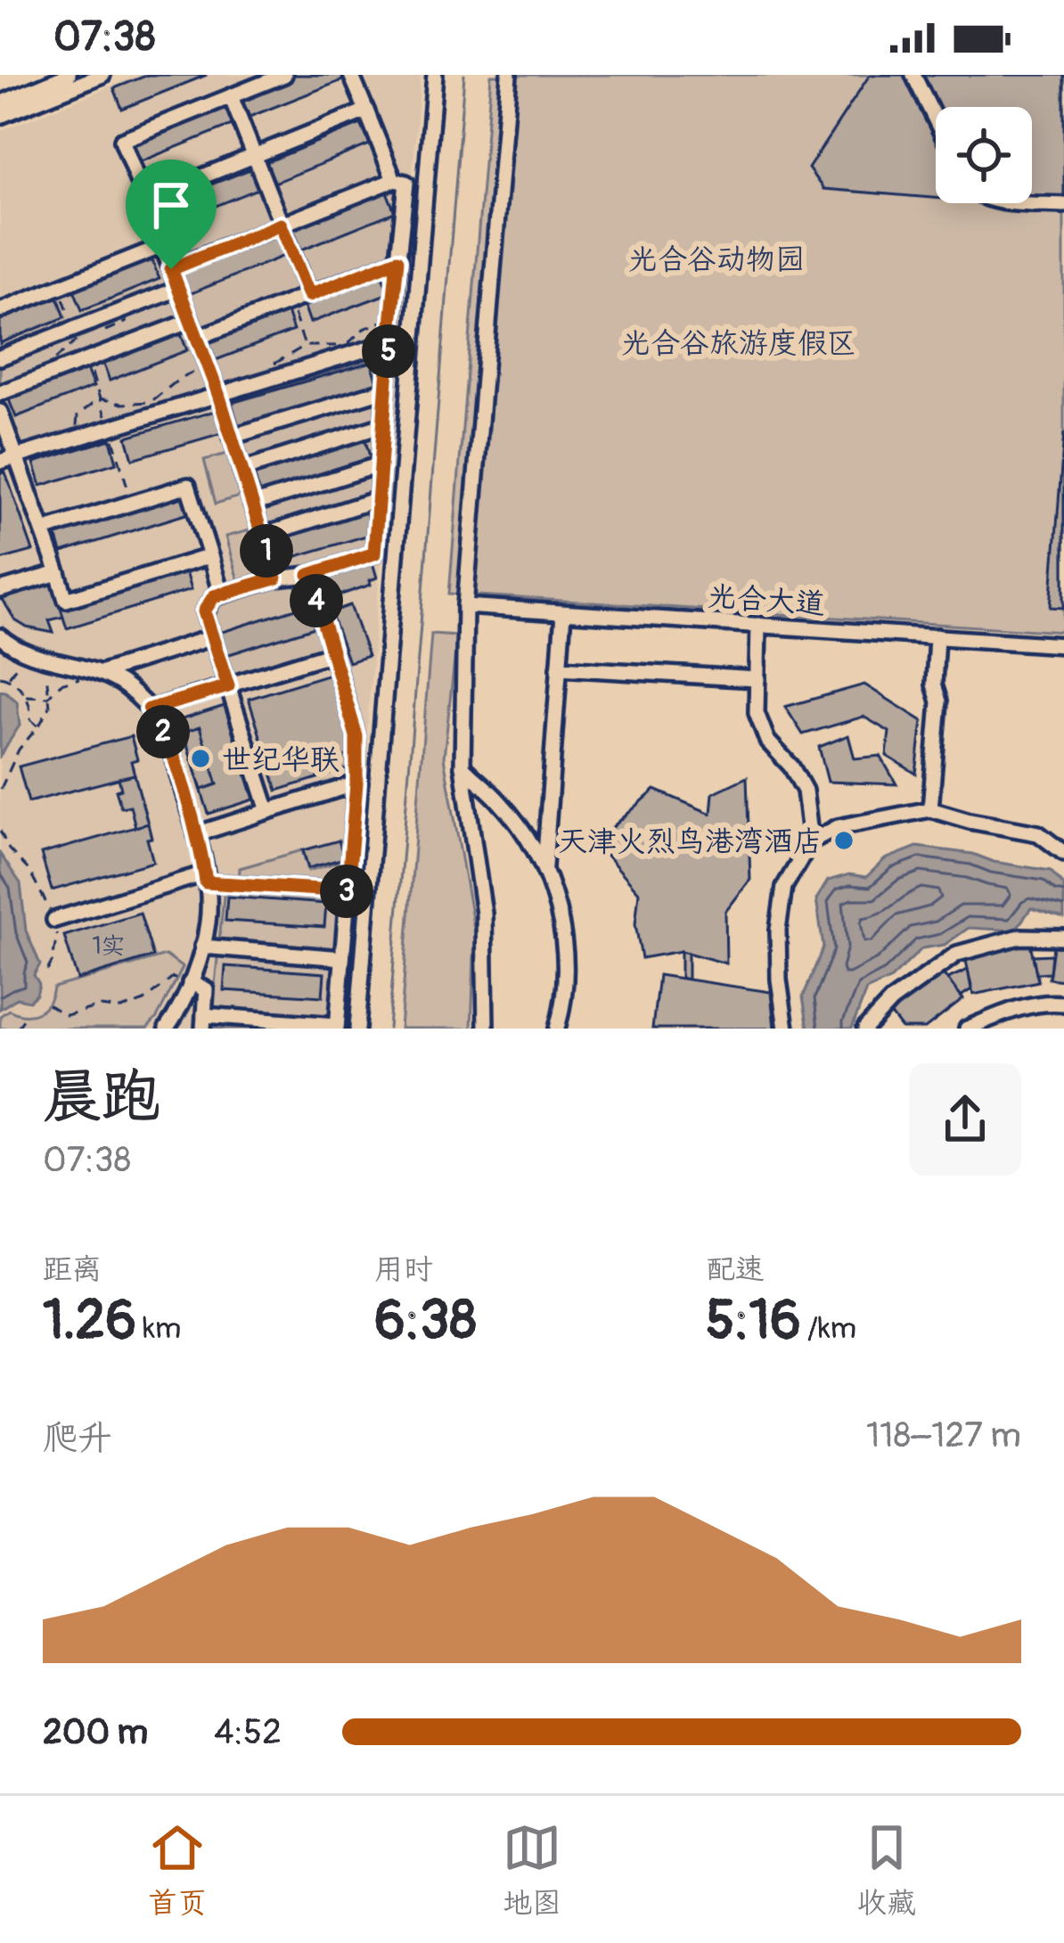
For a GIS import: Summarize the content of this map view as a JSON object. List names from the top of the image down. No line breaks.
{"streets":{"street":["光合大道"]},"parks":["光合谷动物园","光合谷旅游度假区"],"places":["世纪华联","天津火烈鸟港湾酒店"],"house_numbers":["1实"],"page":{"status":"07:38","pins":["5","1","4","2","3"],"heading":["晨跑","07:38"],"stats":[["距离","1.26 km"],["用时","6:38"],["配速","5:16 /km"]],"chart":["爬升","118–127 m"],"list":[{"name":"200 m","note":"4:52"}],"tabs":["首页","地图","收藏"]}}
